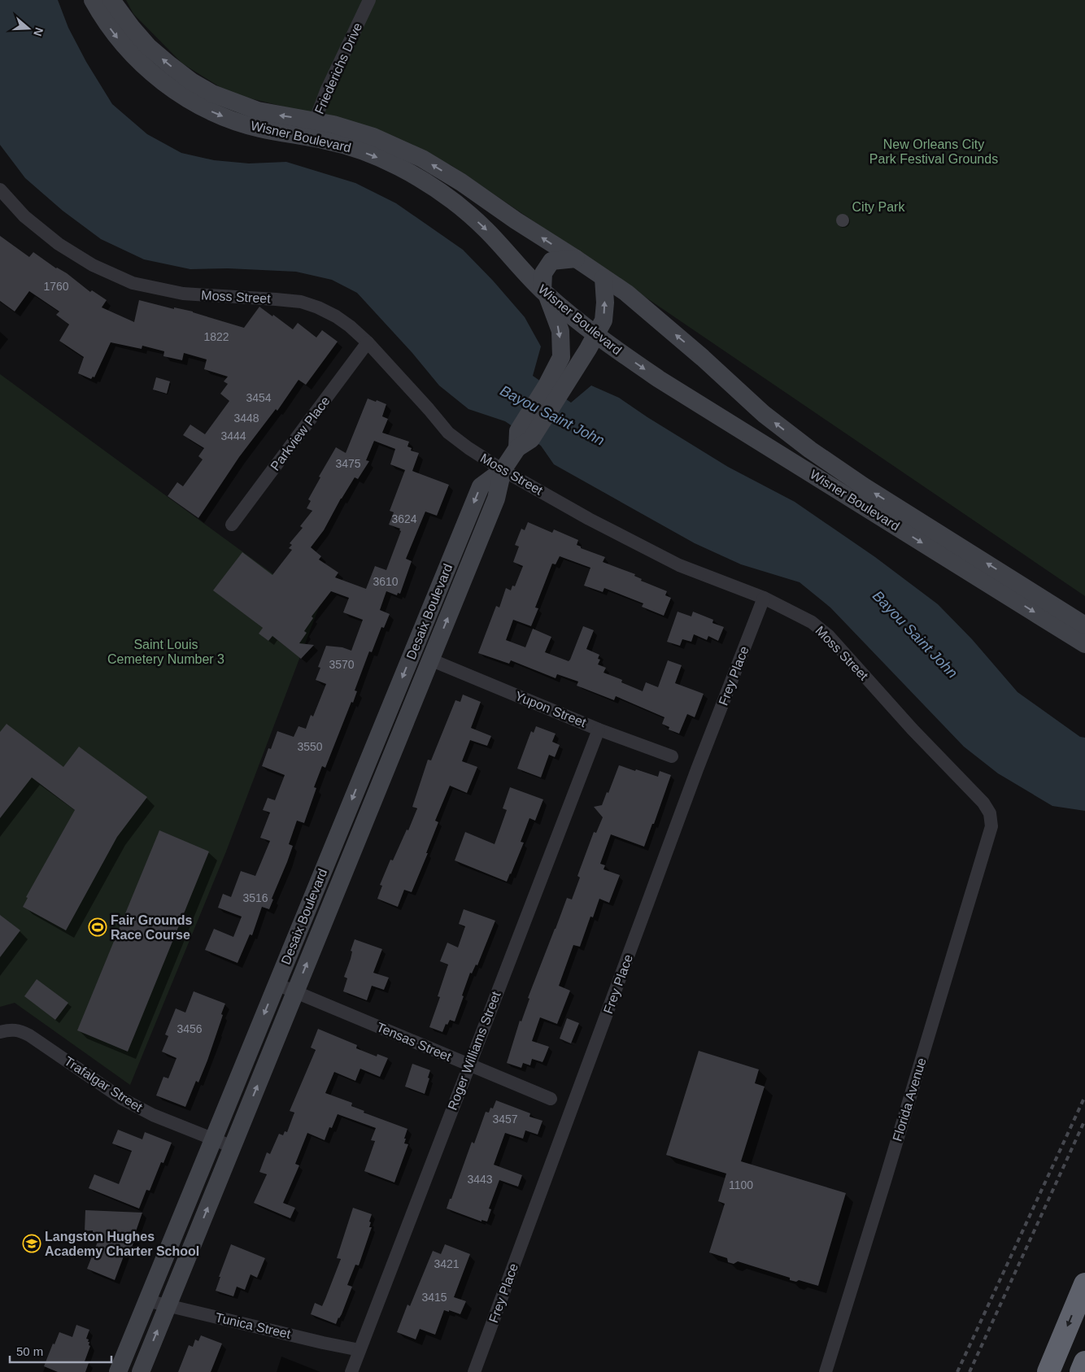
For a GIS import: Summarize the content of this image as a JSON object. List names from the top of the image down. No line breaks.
{"streets":{"street":["Friederichs Drive","Wisner Boulevard","Moss Street","Parkview Place","Desaix Boulevard","Frey Place","Yupon Street","Tensas Street","Roger Williams Street","Trafalgar Street","Florida Avenue","Tunica Street"]},"crossings":[["Friederichs Drive","Wisner Boulevard"],["Wisner Boulevard","Desaix Boulevard"],["Moss Street","Parkview Place"],["Moss Street","Desaix Boulevard"],["Moss Street","Frey Place"],["Moss Street","Florida Avenue"],["Desaix Boulevard","Yupon Street"],["Desaix Boulevard","Tensas Street"],["Desaix Boulevard","Trafalgar Street"],["Desaix Boulevard","Tunica Street"],["Yupon Street","Roger Williams Street"],["Tensas Street","Roger Williams Street"],["Roger Williams Street","Tunica Street"]],"water":["Bayou Saint John"],"parks":["New Orleans City Park Festival Grounds","City Park","Saint Louis Cemetery Number 3"],"places":{"sports":["Fair Grounds Race Course"],"school or university":["Langston Hughes Academy Charter School"]},"house_numbers":["1760","1822","3454","3448","3444","3475","3624","3610","3570","3550","3516","3456","3457","3443","1100","3421","3415"],"scale_bar":"50 m","north":"right"}
